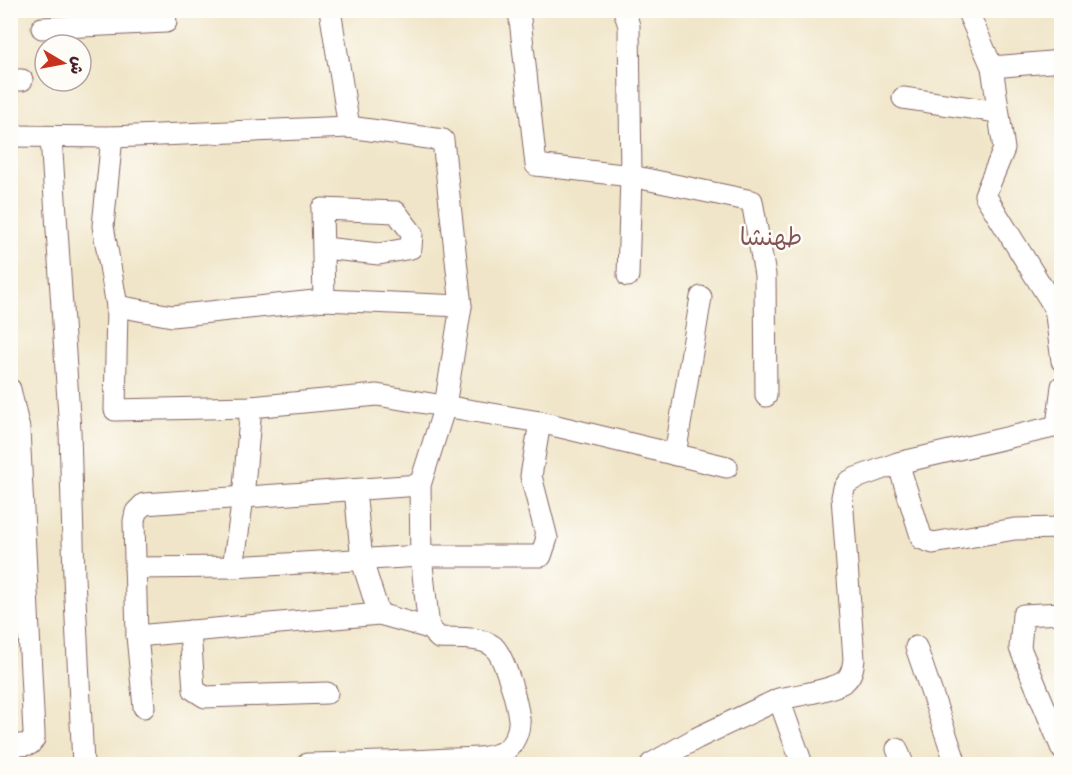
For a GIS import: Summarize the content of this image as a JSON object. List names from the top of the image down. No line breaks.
{"districts":["طهنشا"],"north":"right"}
